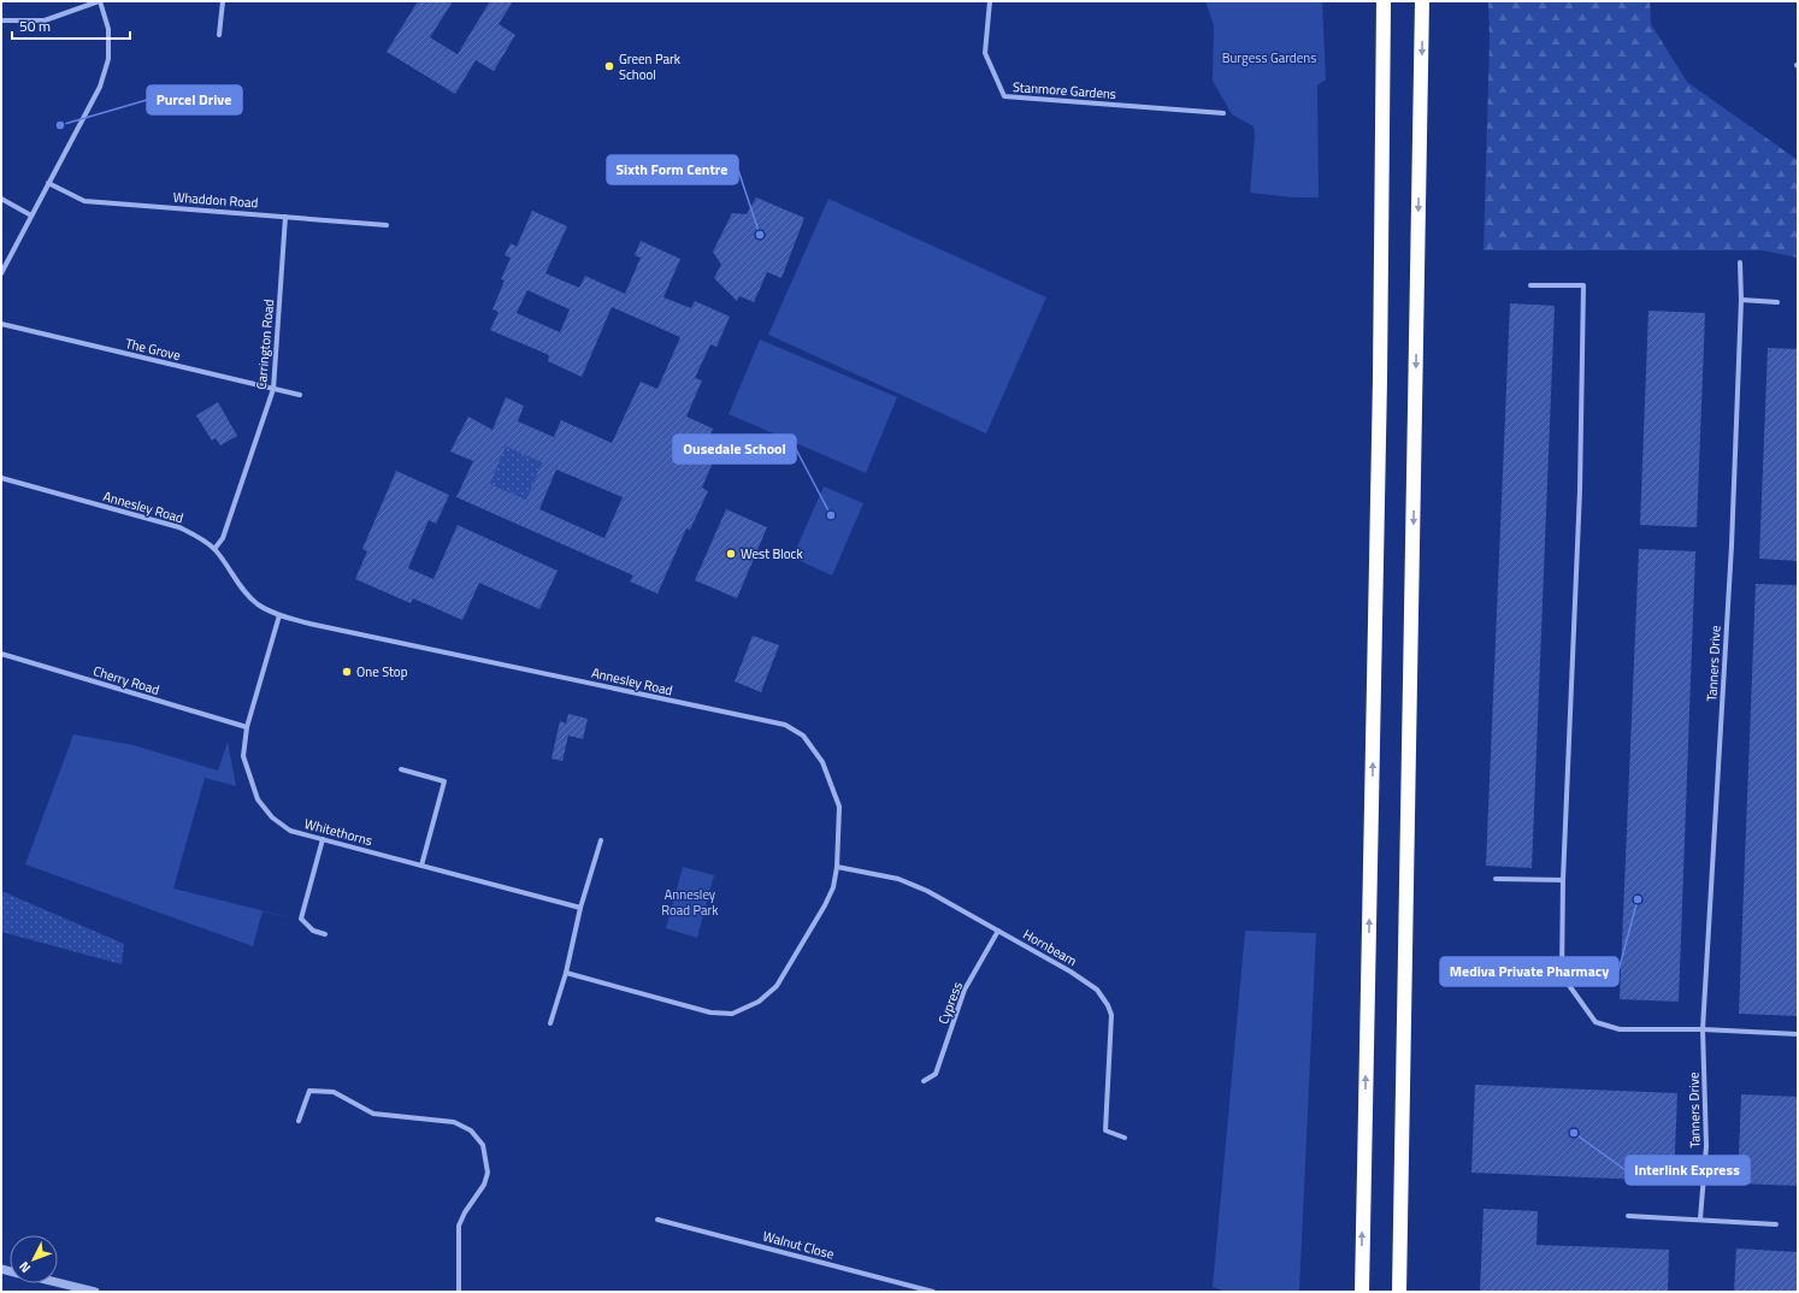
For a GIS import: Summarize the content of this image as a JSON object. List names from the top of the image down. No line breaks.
{"streets":{"street":["Stanmore Gardens","Whaddon Road","Carrington Road","The Grove","Annesley Road","Tanners Drive","Cherry Road","Whitethorns","Hornbeam","Cypress","Walnut Close"]},"crossings":[["Whaddon Road","Carrington Road"],["Carrington Road","The Grove"],["Carrington Road","Annesley Road"],["Annesley Road","Whitethorns"],["Annesley Road","Hornbeam"],["Cherry Road","Whitethorns"],["Hornbeam","Cypress"]],"parks":["Burgess Gardens","Annesley Road Park"],"places":["Green Park School","Purcel Drive","Sixth Form Centre","Ousedale School","West Block","One Stop","Mediva Private Pharmacy","Interlink Express"],"scale_bar":"50 m","north":"bottom left"}
